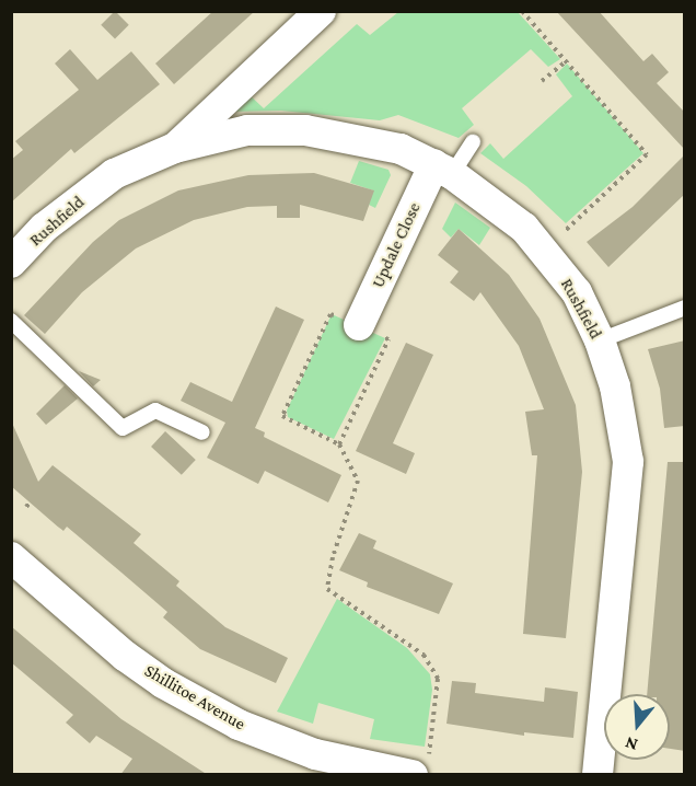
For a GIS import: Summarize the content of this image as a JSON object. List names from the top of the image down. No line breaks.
{"streets":{"street":["Rushfield","Updale Close","Shillitoe Avenue"]},"crossings":[["Rushfield","Updale Close"]],"north":"bottom"}
